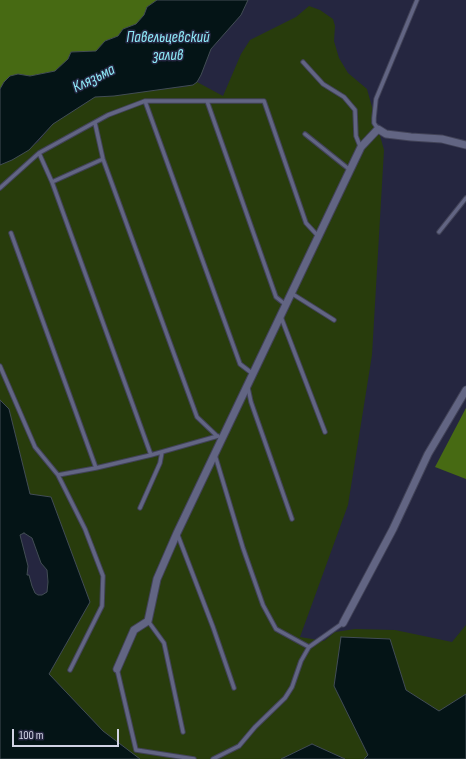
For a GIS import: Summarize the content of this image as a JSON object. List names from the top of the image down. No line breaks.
{"water":["Павельцевский залив","Клязьма"],"scale_bar":"100 m"}
